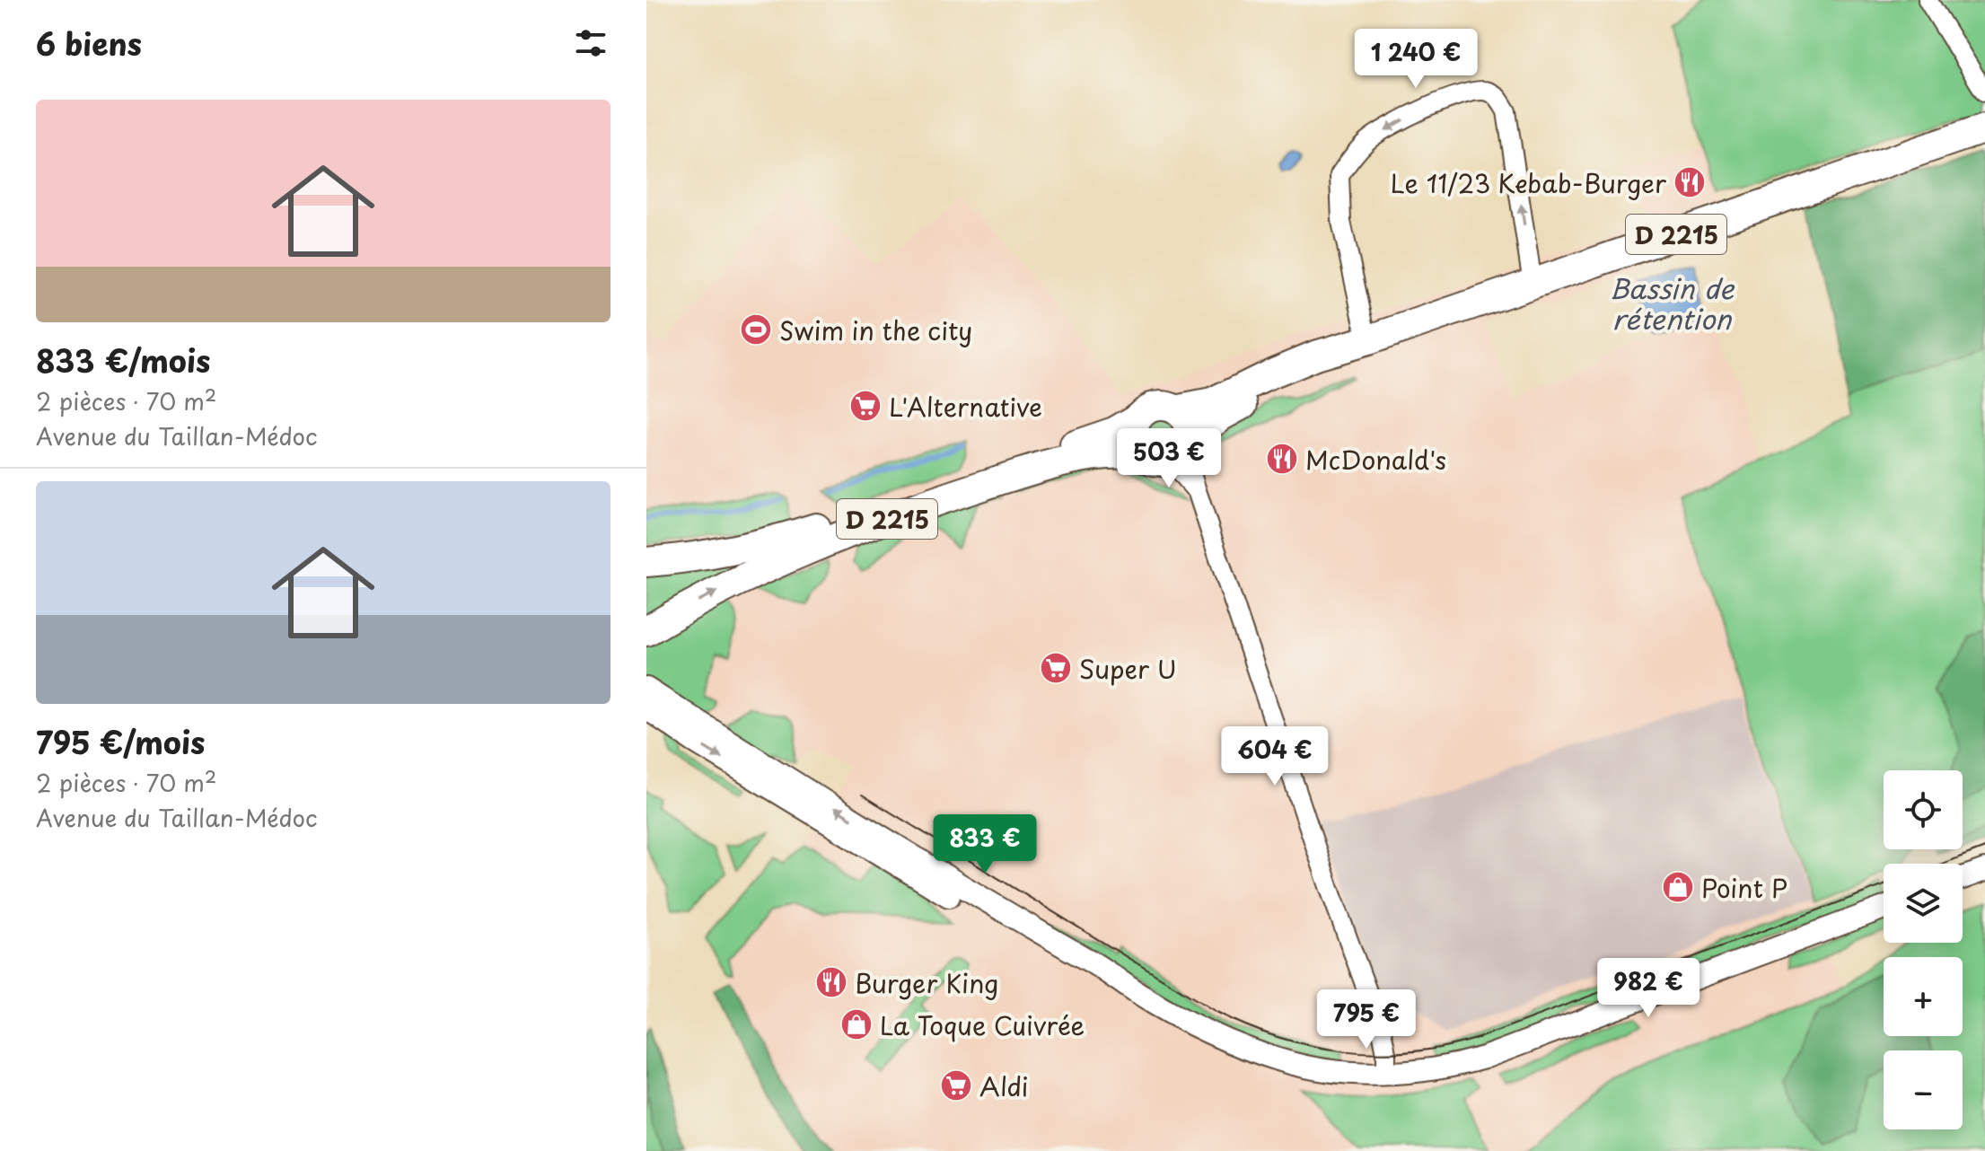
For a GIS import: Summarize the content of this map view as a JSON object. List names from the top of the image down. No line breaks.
{"streets":{"main road":["D 2215"]},"water":["Bassin de rétention"],"places":{"restaurant":["Le 11/23 Kebab-Burger","McDonald's","Burger King"],"sports":["Swim in the city"],"supermarket":["L'Alternative","Super U","Aldi"],"shop":["Point P","La Toque Cuivrée"]},"page":{"heading":"6 biens","price":["1 240 €","503 €","604 €","833 €","982 €","795 €"],"list":[{"name":"833 €/mois","note":"2 pièces · 70 m² · Avenue du Taillan-Médoc"},{"name":"795 €/mois","note":"2 pièces · 70 m² · Avenue du Taillan-Médoc"}],"map_buttons":["+","−"]}}
